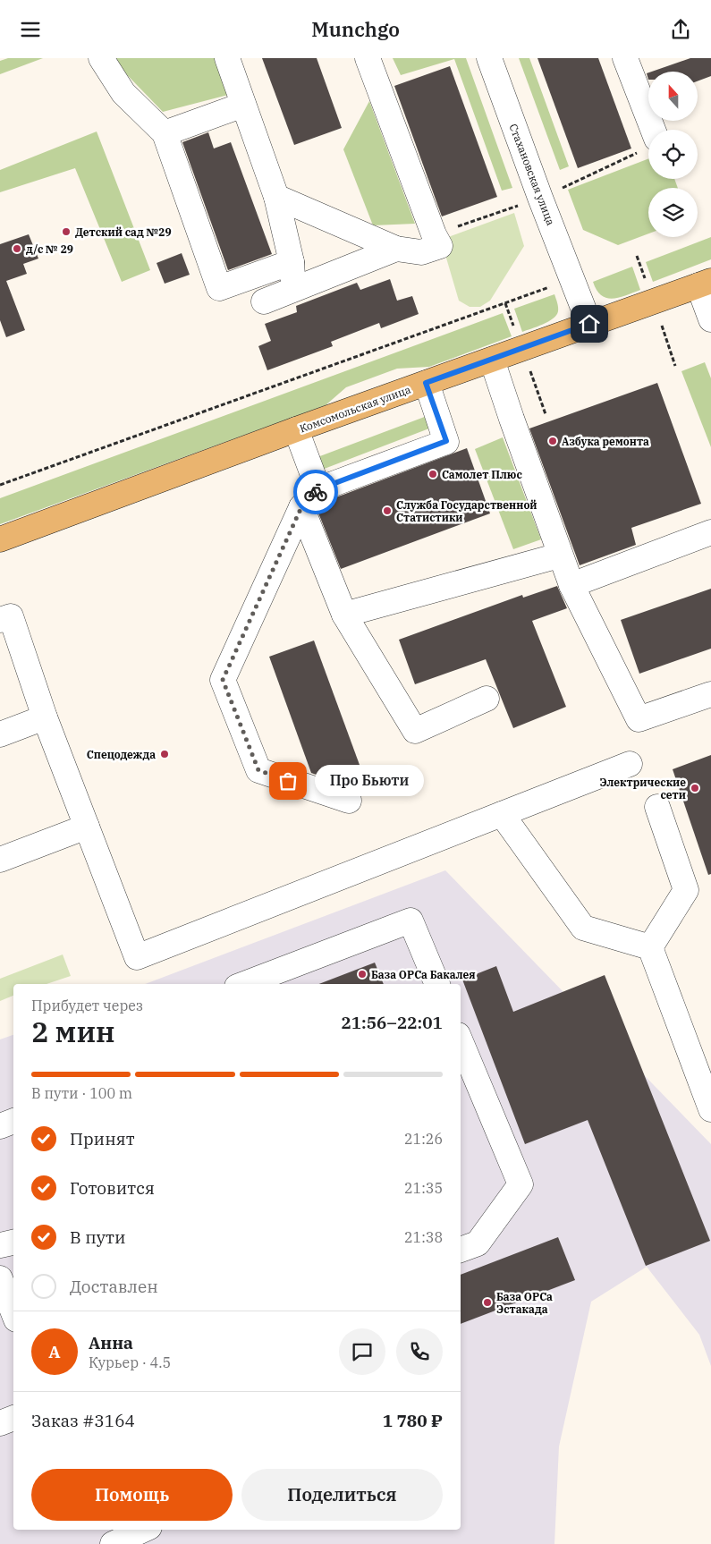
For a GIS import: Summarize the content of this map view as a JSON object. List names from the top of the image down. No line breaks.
{"streets":{"main road":["Комсомольская улица"],"street":["Стахановская улица"]},"crossings":[["Стахановская улица","Комсомольская улица"]],"places":["Детский сад №29","д/с № 29","Азбука ремонта","Самолет Плюс","Служба Государственной Статистики","Спецодежда","Про Бьюти","Электрические сети","База ОРСа Бакалея","База ОРСа Эстакада"],"north":"top","page":{"header":"Munchgo","bubble":"Про Бьюти","heading":["2 мин","Прибудет через","21:56–22:01"],"panel":["Анна","Курьер · 4.5","Заказ #3164","1 780 ₽"],"bar":"В пути · 100 m","list":[["Принят","21:26"],["Готовится","21:35"],["В пути","21:38"],"Доставлен"],"round":"А","buttons":["Помощь","Поделиться"]}}
